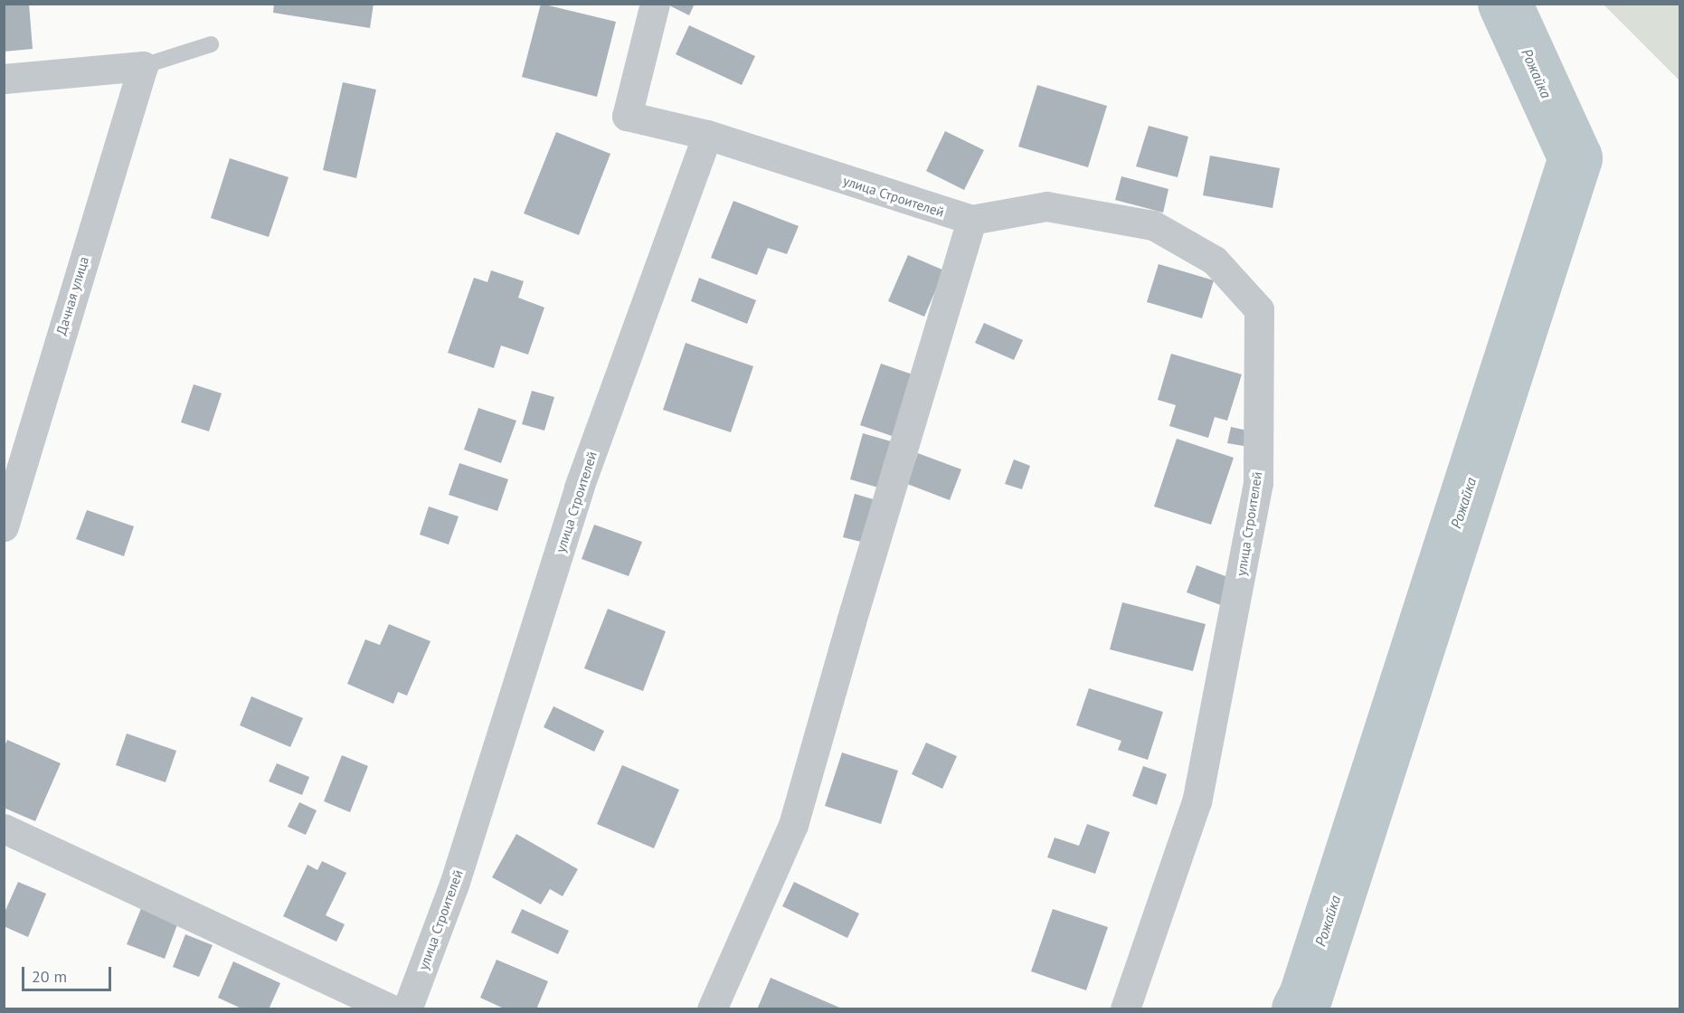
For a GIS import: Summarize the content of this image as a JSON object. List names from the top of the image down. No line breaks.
{"streets":{"street":["улица Строителей","Дачная улица"]},"water":["Рожайка"],"scale_bar":"20 m"}
